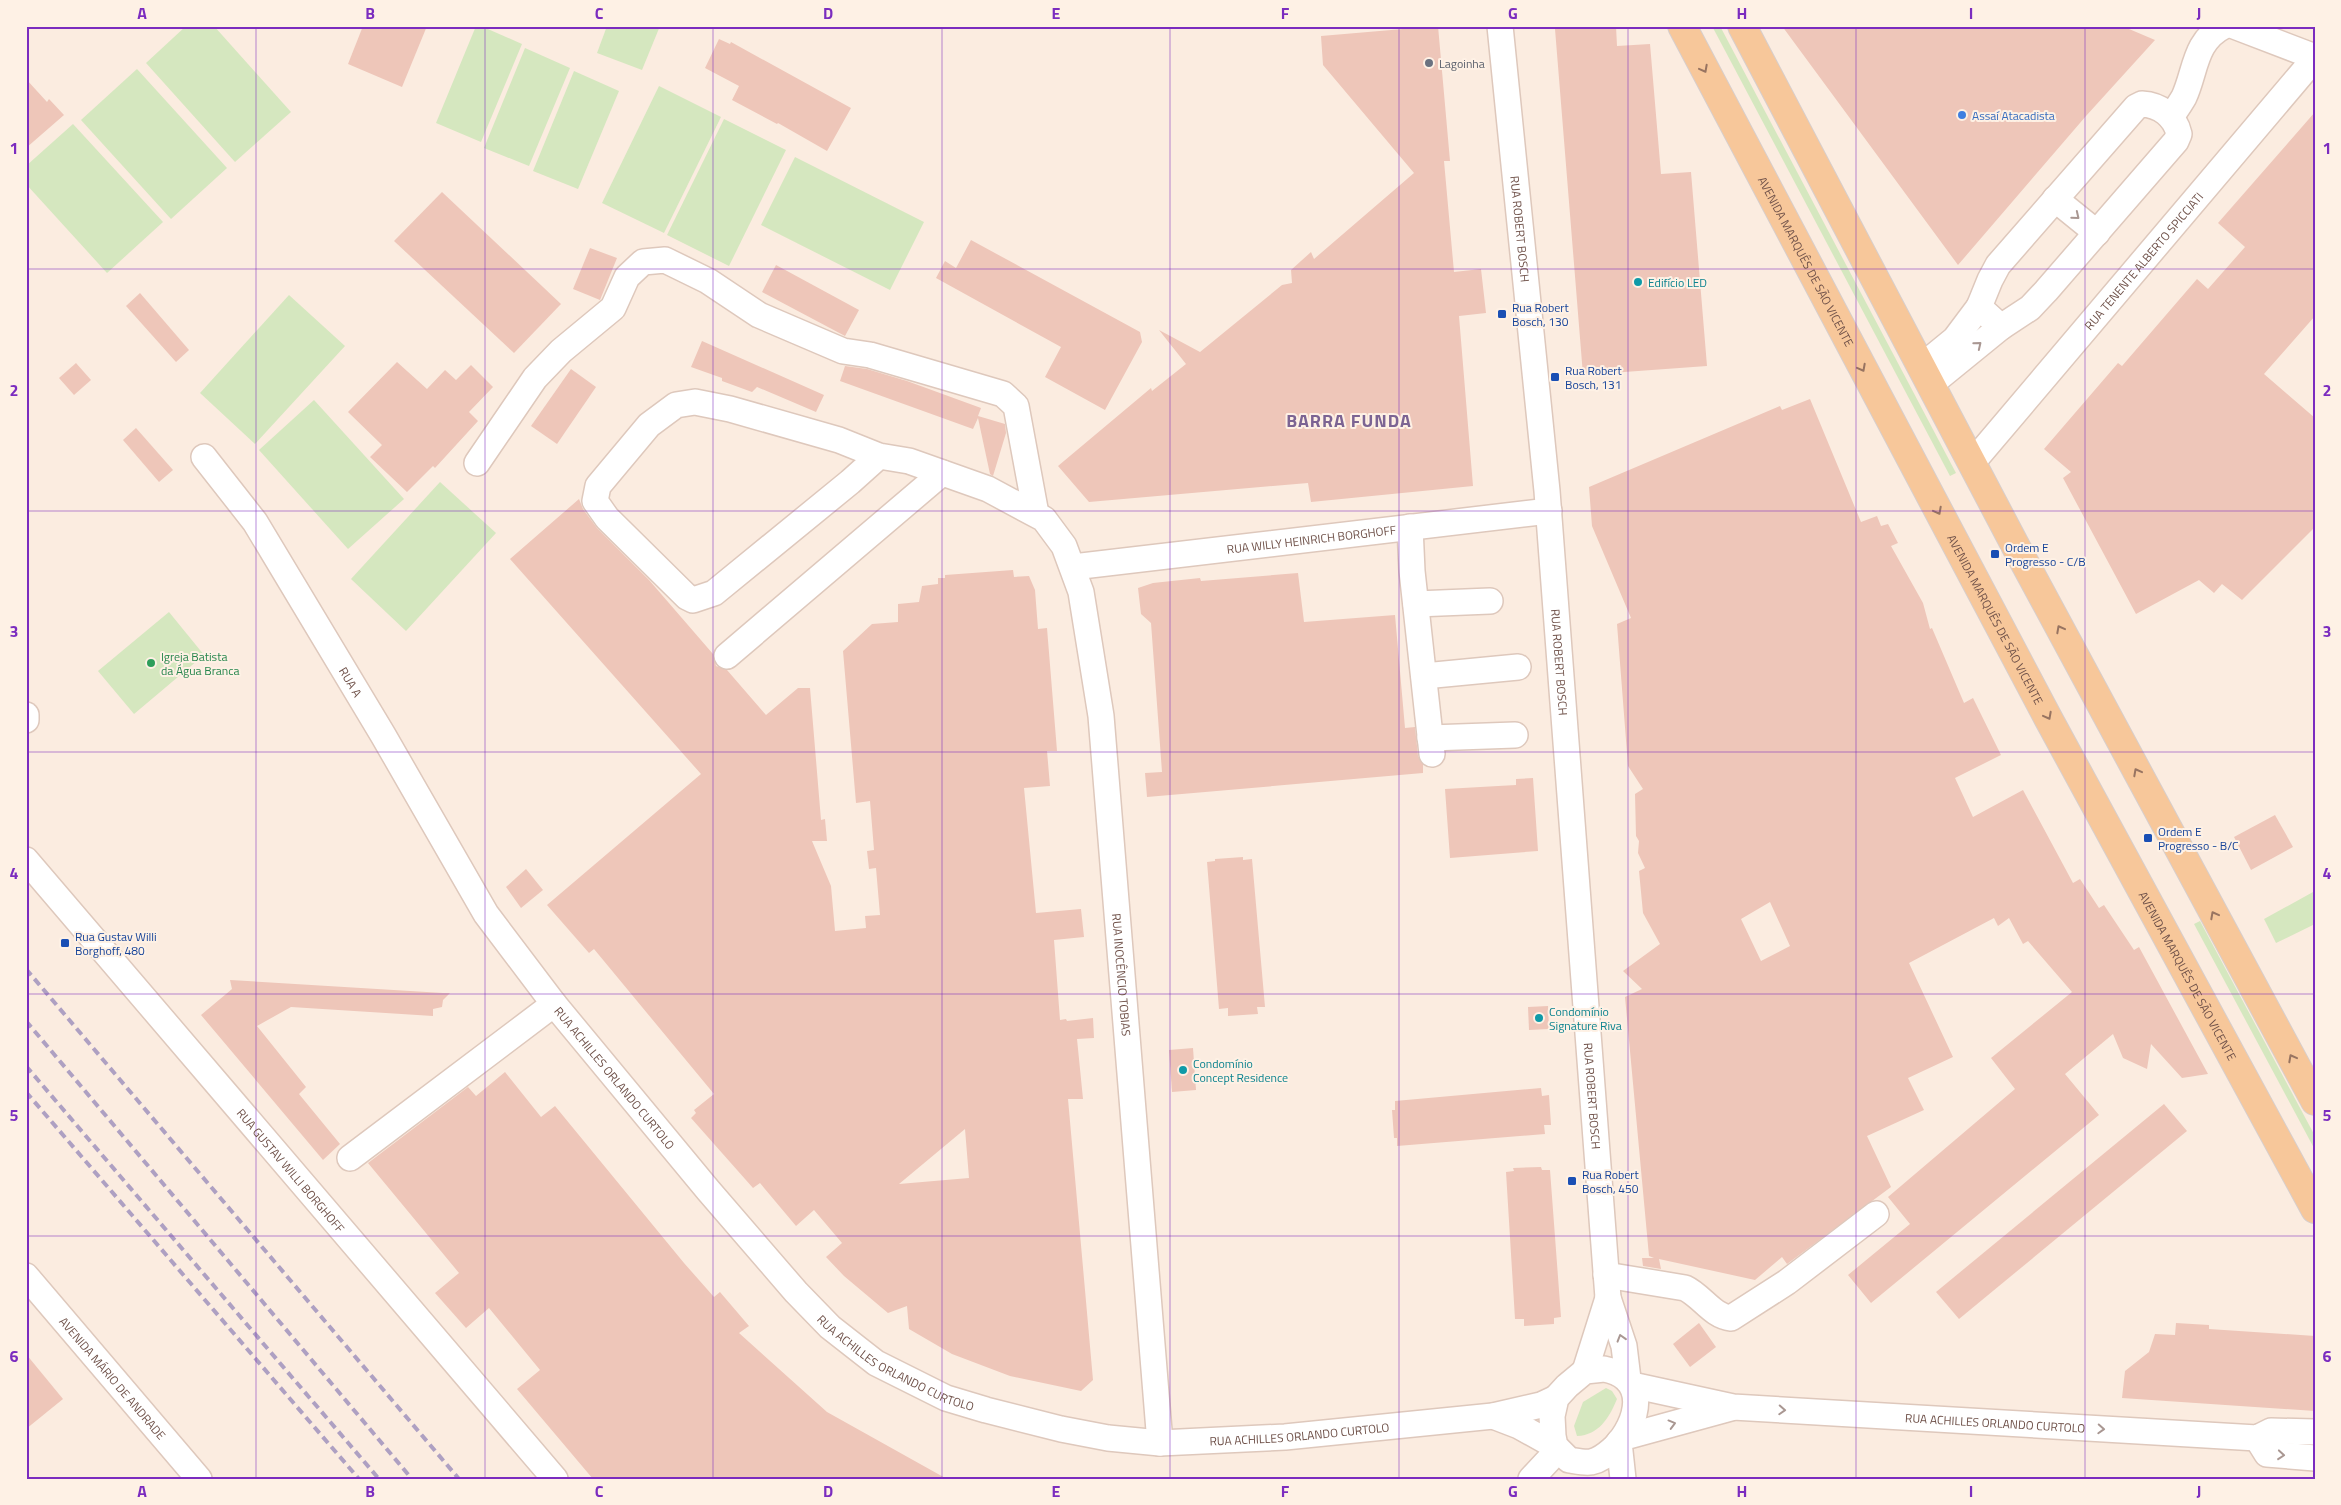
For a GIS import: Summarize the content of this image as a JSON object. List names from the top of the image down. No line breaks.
{"streets":{"main road":["AVENIDA MARQUÊS DE SÃO VICENTE"],"street":["RUA ROBERT BOSCH","RUA TENENTE ALBERTO SPICCIATI","RUA WILLY HEINRICH BORGHOFF","RUA A","RUA INOCÊNCIO TOBIAS","RUA ACHILLES ORLANDO CURTOLO","RUA GUSTAV WILLI BORGHOFF","AVENIDA MÁRIO DE ANDRADE"]},"crossings":[["RUA ROBERT BOSCH","RUA WILLY HEINRICH BORGHOFF"],["RUA ROBERT BOSCH","RUA ACHILLES ORLANDO CURTOLO"],["RUA WILLY HEINRICH BORGHOFF","RUA INOCÊNCIO TOBIAS"],["RUA A","RUA ACHILLES ORLANDO CURTOLO"],["RUA INOCÊNCIO TOBIAS","RUA ACHILLES ORLANDO CURTOLO"]],"districts":["BARRA FUNDA"],"places":{"other":["Lagoinha","Assaí Atacadista","Edifício LED","Igreja Batista da Água Branca","Condomínio Signature Riva","Condomínio Concept Residence"],"transit":["Rua Robert Bosch, 130","Rua Robert Bosch, 131","Ordem E Progresso - C/B","Ordem E Progresso - B/C","Rua Gustav Willi Borghoff, 480","Rua Robert Bosch, 450"]},"grid":{"columns":["A","B","C","D","E","F","G","H","I","J"],"rows":["1","2","3","4","5","6"]}}
